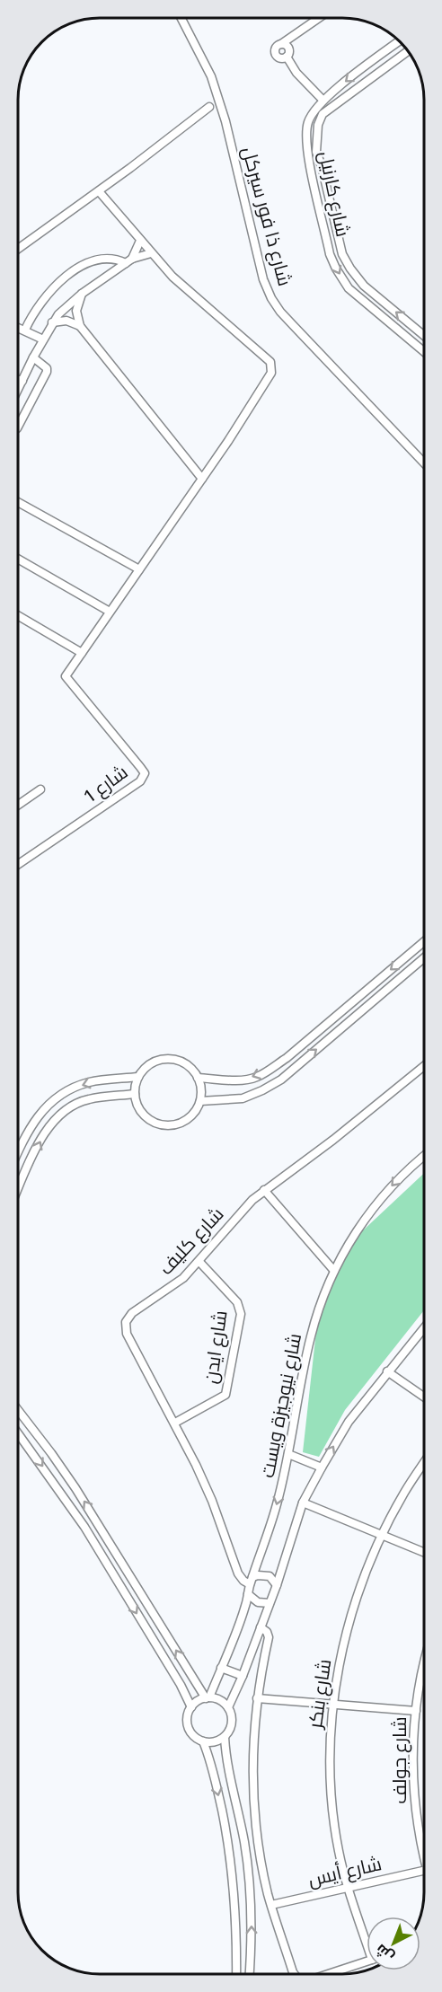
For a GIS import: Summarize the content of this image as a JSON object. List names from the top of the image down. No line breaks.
{"streets":{"street":["شارع كارنيل","شارع ذا فور سيركل","شارع 1","شارع كليف","شارع ايدن","شارع نيوجيزة ويست","شارع بنكر","شارع جولف","شارع أيس"]},"crossings":[["شارع كليف","شارع ايدن"],["شارع كليف","شارع نيوجيزة ويست"],["شارع بنكر","شارع أيس"]],"north":"bottom left"}
